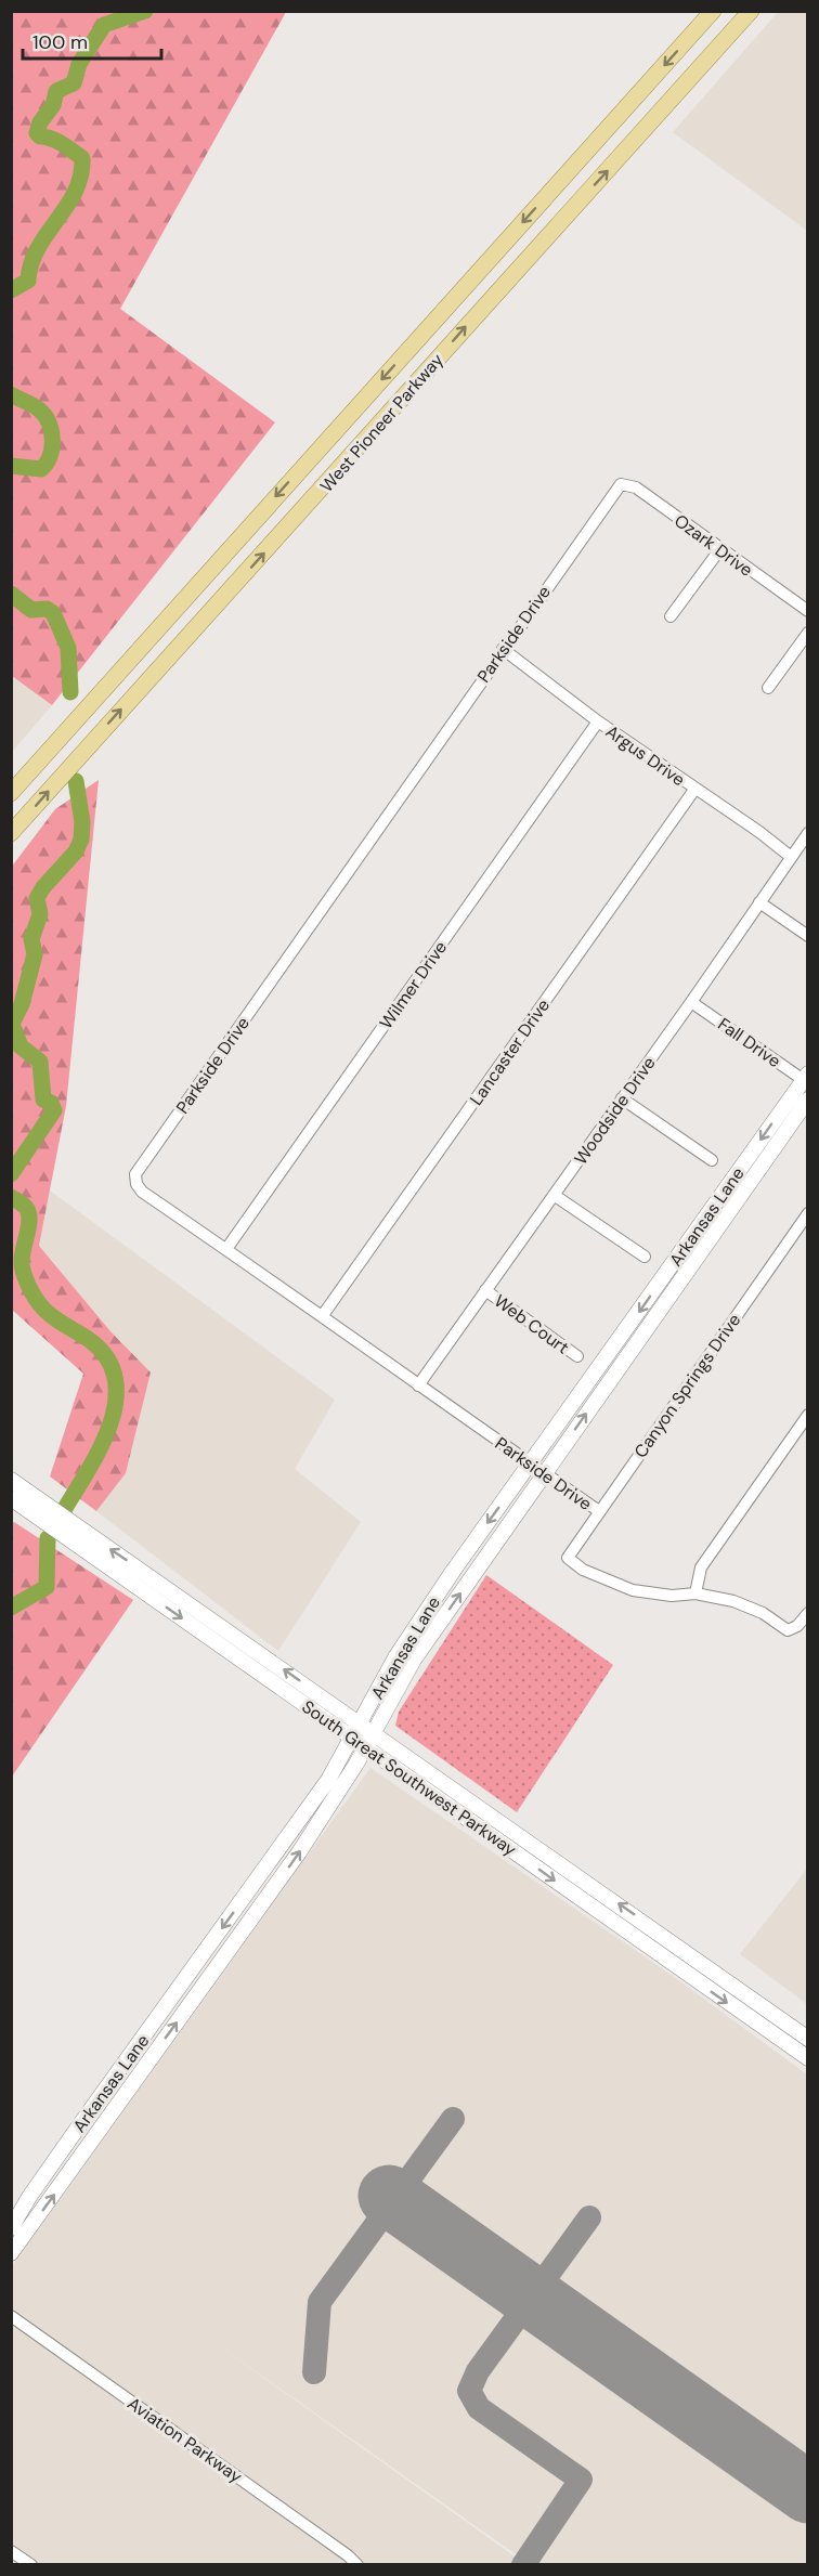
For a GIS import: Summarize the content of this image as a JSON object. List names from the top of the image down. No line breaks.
{"streets":{"main road":["West Pioneer Parkway","Arkansas Lane","South Great Southwest Parkway"],"street":["Ozark Drive","Parkside Drive","Argus Drive","Wilmer Drive","Fall Drive","Lancaster Drive","Woodside Drive","Web Court","Canyon Springs Drive","Aviation Parkway"]},"crossings":[["Ozark Drive","Parkside Drive"],["Parkside Drive","Argus Drive"],["Parkside Drive","Wilmer Drive"],["Parkside Drive","Lancaster Drive"],["Parkside Drive","Woodside Drive"],["Parkside Drive","Arkansas Lane"],["Parkside Drive","Canyon Springs Drive"],["Argus Drive","Wilmer Drive"],["Argus Drive","Lancaster Drive"],["Argus Drive","Woodside Drive"],["Fall Drive","Woodside Drive"],["Fall Drive","Arkansas Lane"],["Woodside Drive","Web Court"],["Arkansas Lane","South Great Southwest Parkway"]],"scale_bar":"100 m"}
